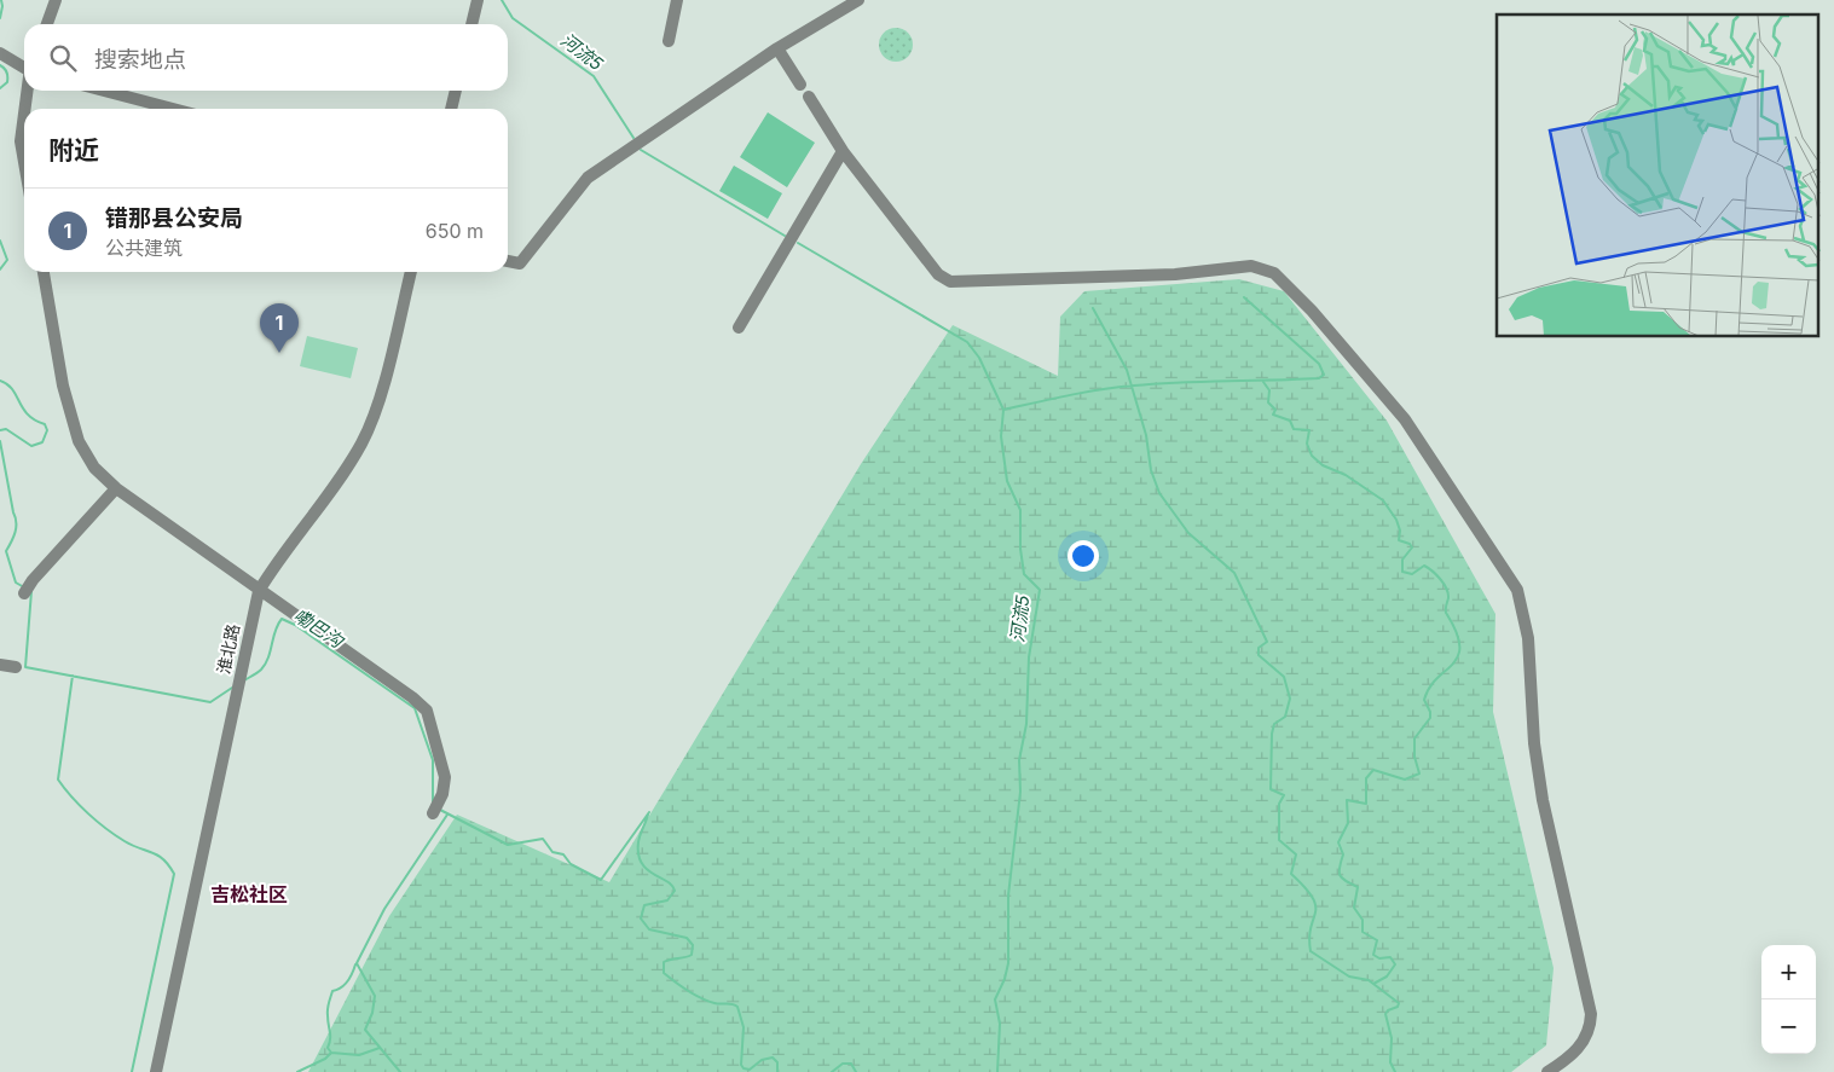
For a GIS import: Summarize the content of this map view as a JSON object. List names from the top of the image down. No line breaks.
{"streets":{"street":["淮北路"]},"districts":["吉松社区"],"water":["河流5","嘞巴沟"],"page":{"search":"搜索地点","heading":"附近","list":[{"mark":"1","name":"错那县公安局","note":"公共建筑","value":"650 m"}],"pins":"1","map_buttons":["+","−"]}}
